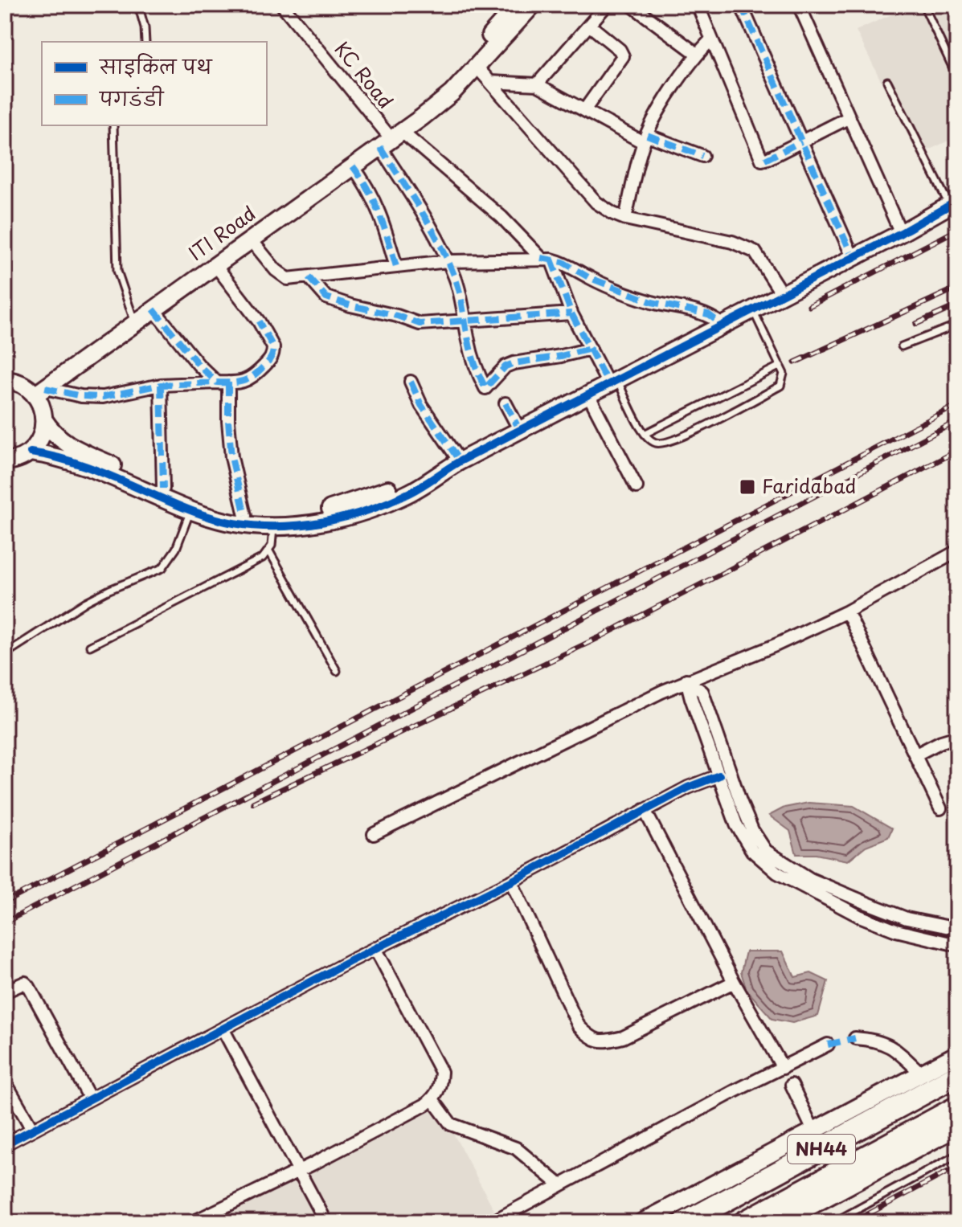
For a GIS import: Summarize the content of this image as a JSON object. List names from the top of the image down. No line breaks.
{"streets":{"highway":["NH44"],"street":["KC Road","ITI Road"]},"crossings":[["KC Road","ITI Road"]],"places":{"transit":["Faridabad"]},"legend":["साइकिल पथ","पगडंडी"]}
